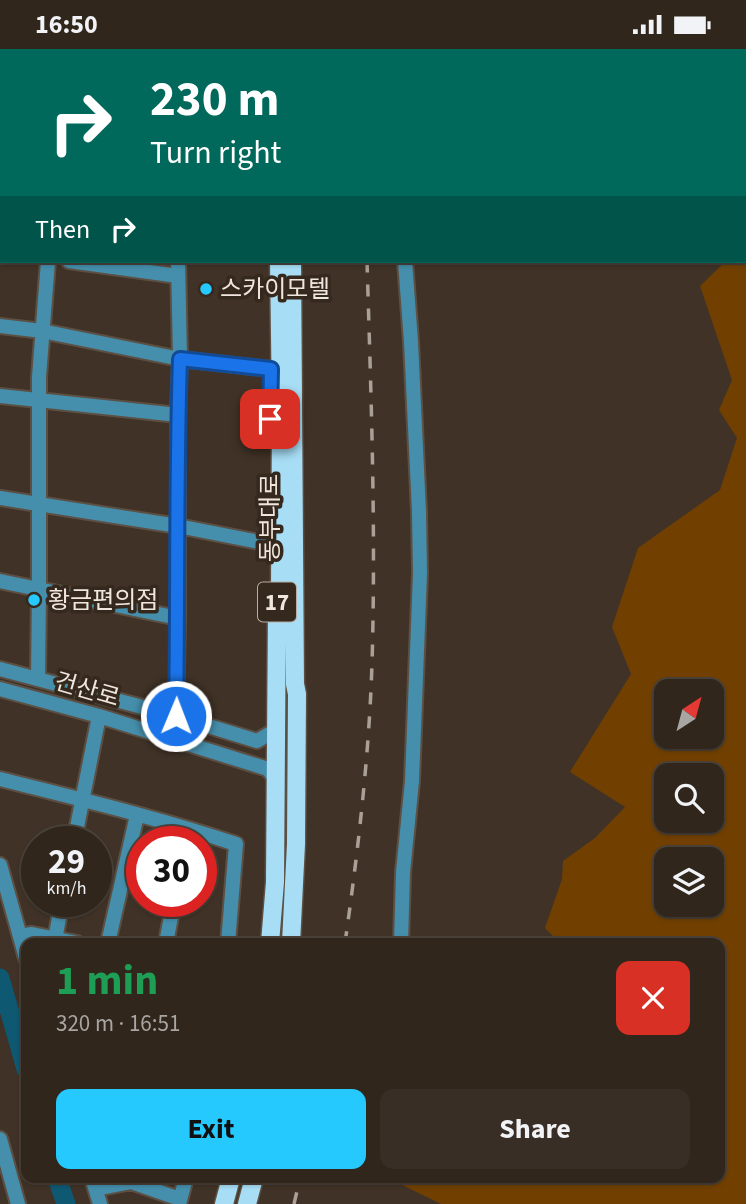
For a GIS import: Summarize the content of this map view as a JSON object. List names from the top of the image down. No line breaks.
{"streets":{"main road":["동부대로","17"],"street":["건산로"]},"crossings":[["동부대로","건산로"]],"places":["스카이모텔","황금편의점"],"north":"top right","page":{"status":"16:50","turn":["230 m","Turn right"],"then":"Then","speed":"29 km/h","limit":"30","heading":["1 min","320 m · 16:51"],"buttons":["Exit","Share"]}}
